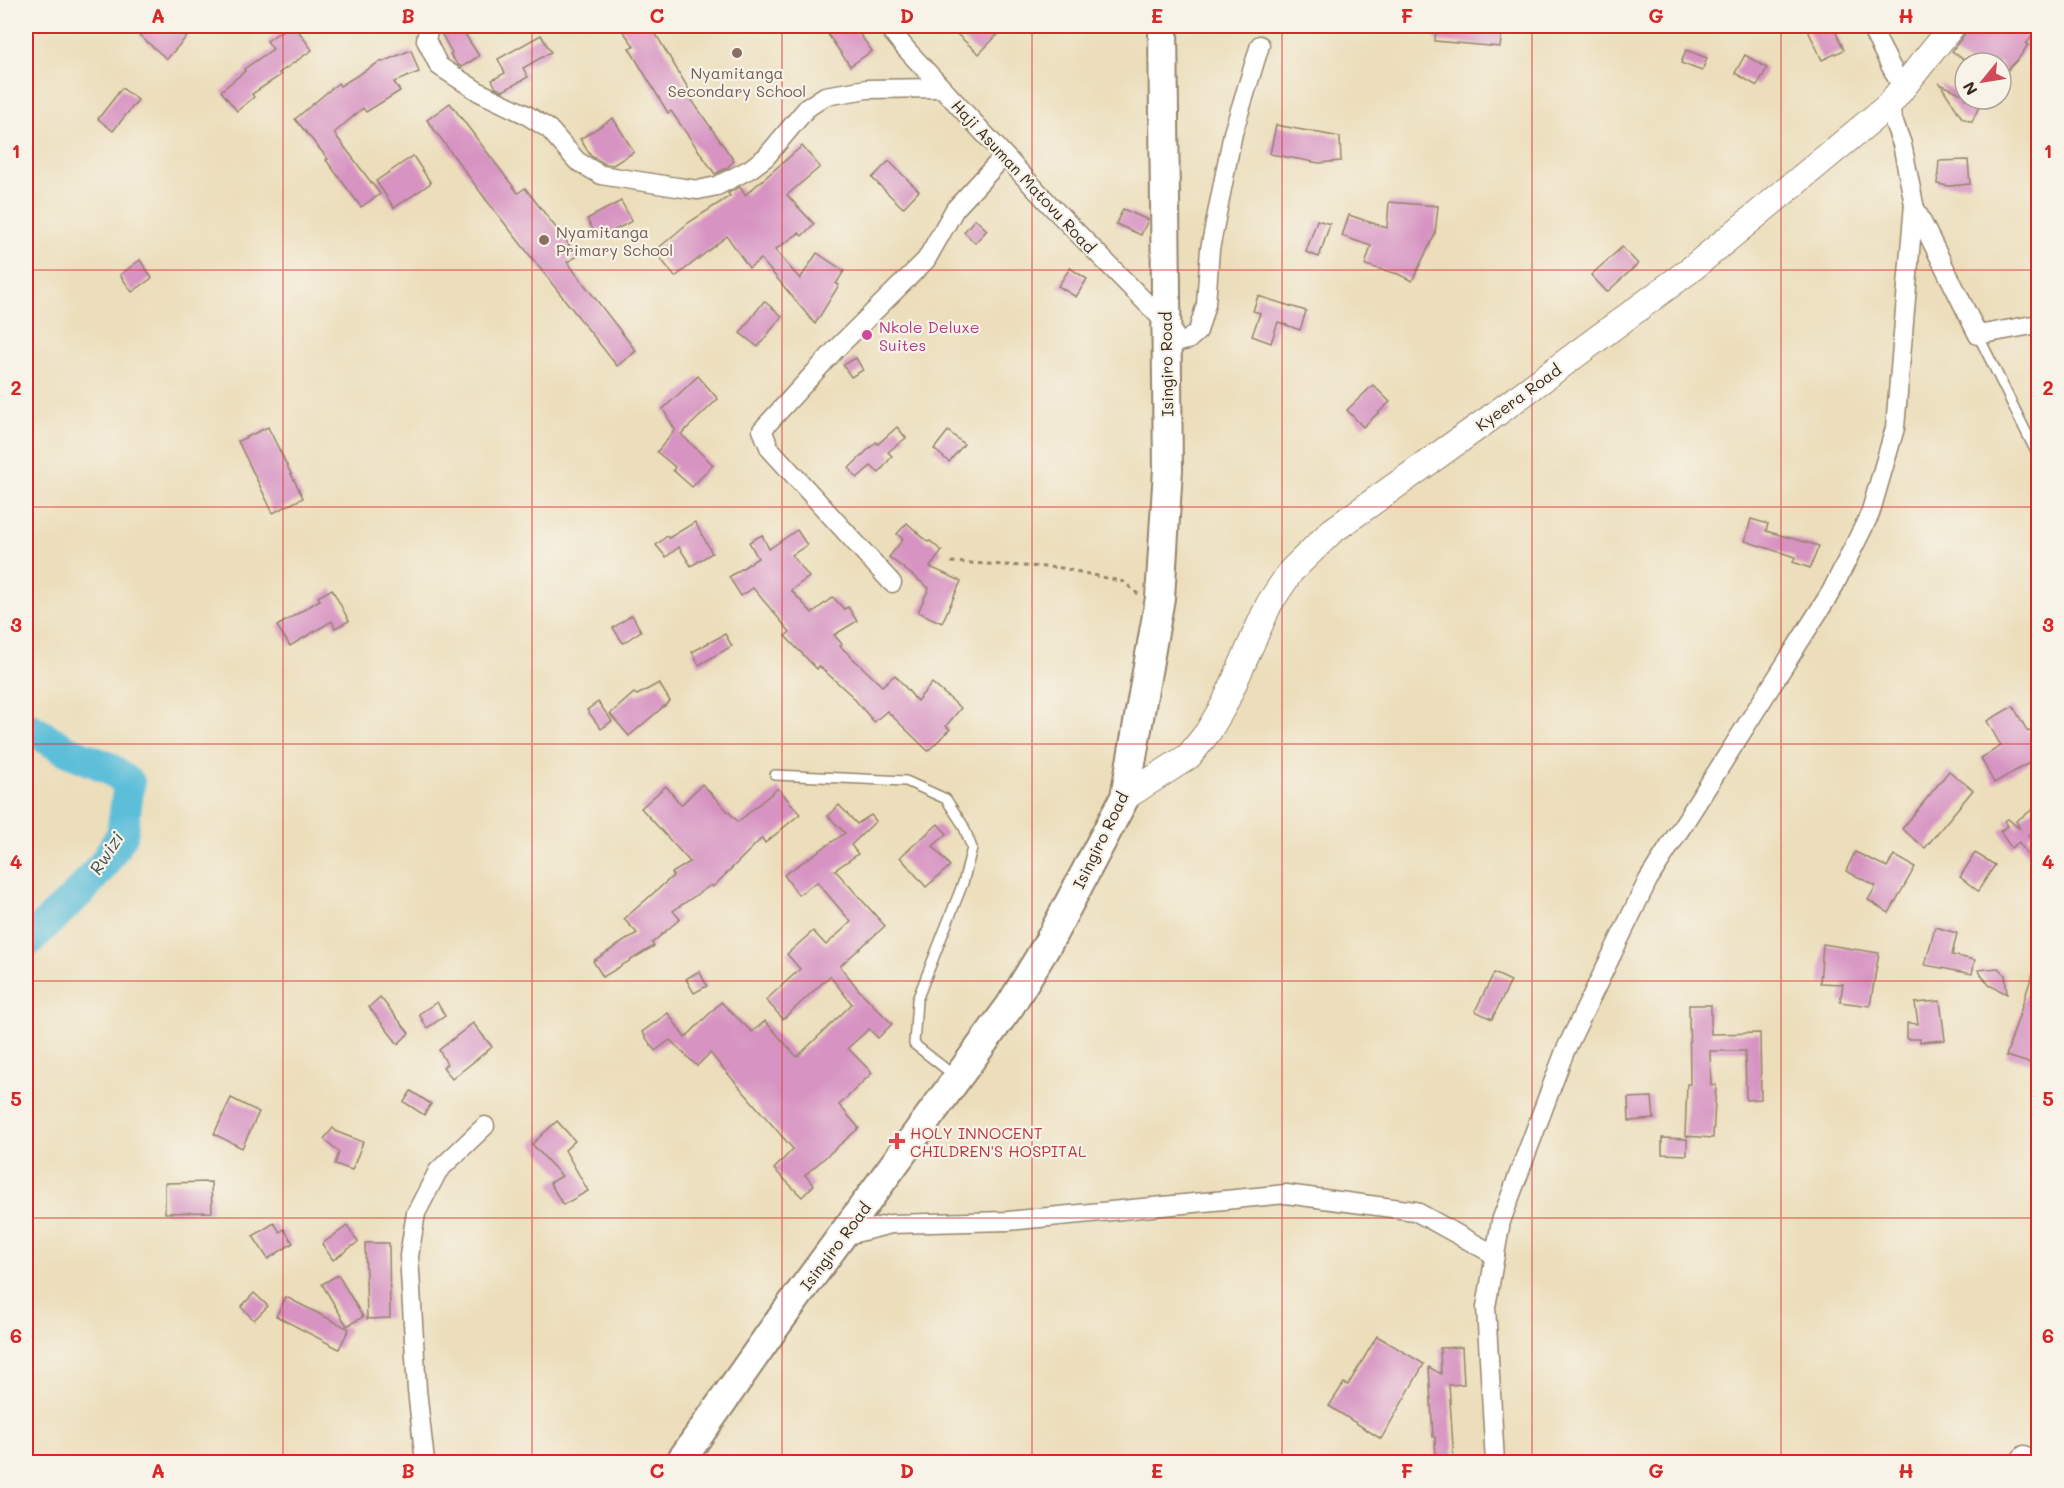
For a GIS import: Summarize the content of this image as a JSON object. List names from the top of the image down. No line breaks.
{"streets":{"main road":["Isingiro Road","Kyeera Road"],"street":["Haji Asuman Matovu Road"]},"crossings":[["Haji Asuman Matovu Road","Isingiro Road"],["Isingiro Road","Kyeera Road"]],"water":["Rwizi"],"places":{"other":["Nyamitanga Secondary School","Nyamitanga Primary School","Nkole Deluxe Suites"],"health":["HOLY INNOCENT CHILDREN'S HOSPITAL"]},"north":"bottom left","grid":{"columns":["A","B","C","D","E","F","G","H"],"rows":["1","2","3","4","5","6"]}}
